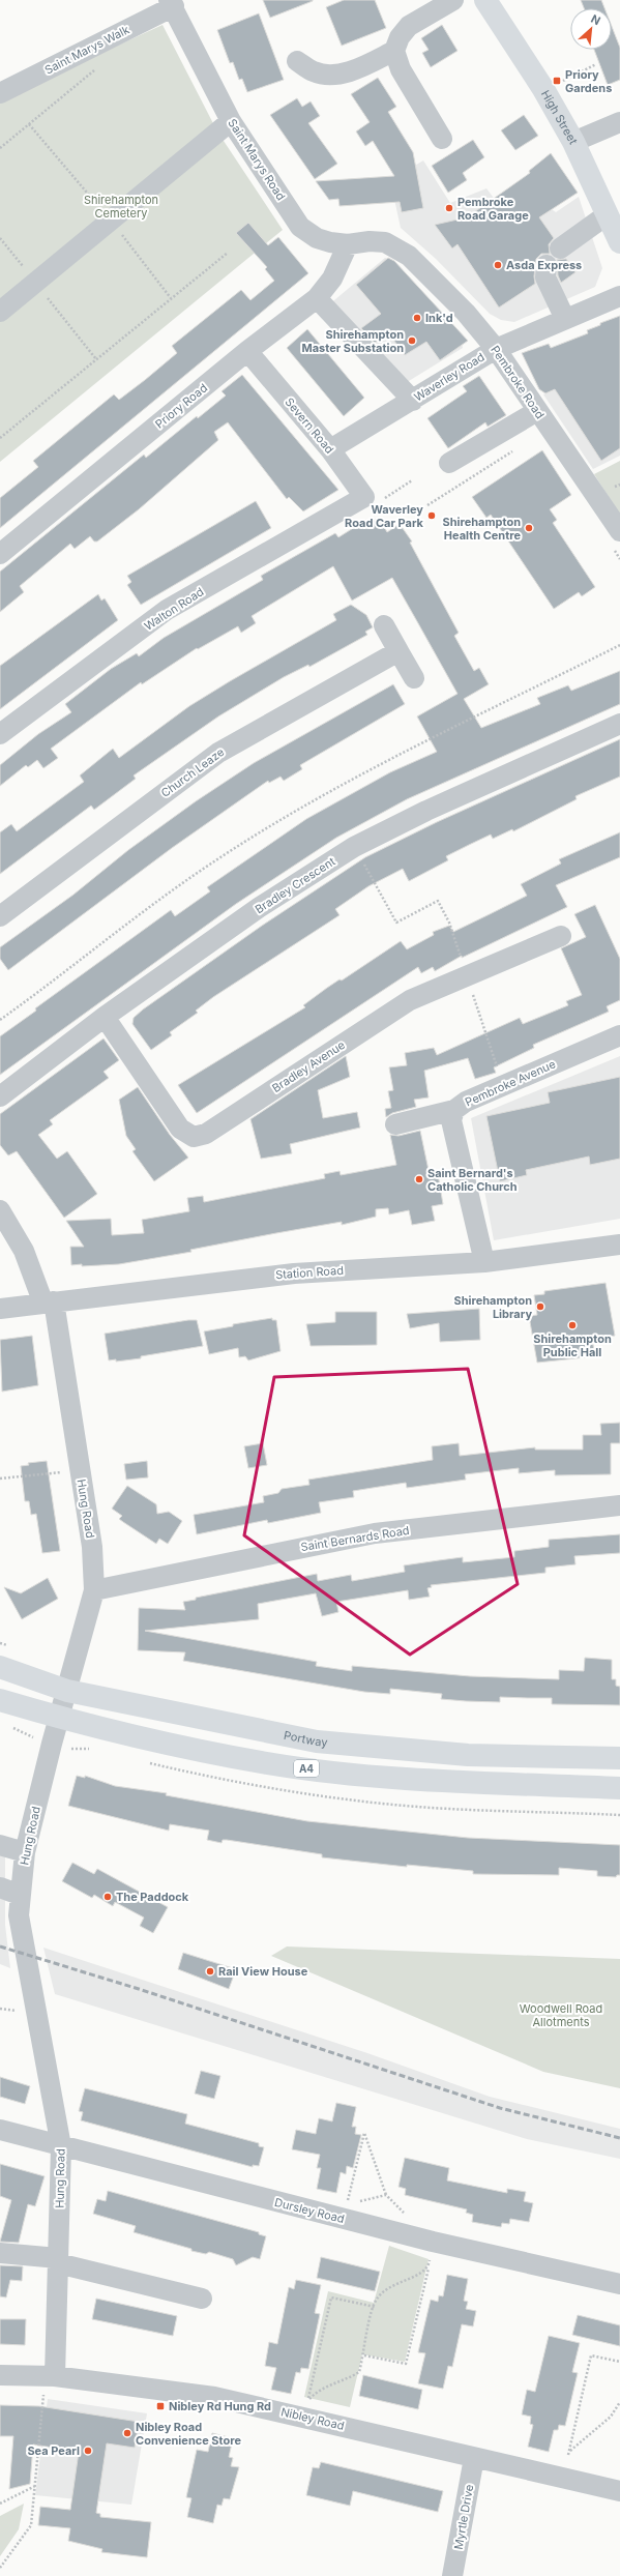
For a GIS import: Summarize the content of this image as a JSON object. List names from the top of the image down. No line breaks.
{"streets":{"main road":["High Street","Portway","A4"],"street":["Saint Marys Walk","Saint Marys Road","Waverley Road","Pembroke Road","Priory Road","Severn Road","Walton Road","Church Leaze","Bradley Crescent","Bradley Avenue","Pembroke Avenue","Station Road","Hung Road","Saint Bernards Road","Dursley Road","Nibley Road","Myrtle Drive"]},"crossings":[["Saint Marys Walk","Saint Marys Road"],["Saint Marys Road","Pembroke Road"],["Saint Marys Road","Priory Road"],["Waverley Road","Pembroke Road"],["Waverley Road","Severn Road"],["Priory Road","Severn Road"],["Severn Road","Walton Road"],["Bradley Crescent","Bradley Avenue"],["Pembroke Avenue","Station Road"],["Station Road","Hung Road"],["Hung Road","Saint Bernards Road"],["Hung Road","Portway"],["Hung Road","A4"],["Hung Road","Dursley Road"],["Hung Road","Nibley Road"],["Nibley Road","Myrtle Drive"]],"parks":["Shirehampton Cemetery","Woodwell Road Allotments"],"places":{"transit":["Priory Gardens","Nibley Rd Hung Rd"],"other":["Pembroke Road Garage","Asda Express","Ink'd","Shirehampton Master Substation","Waverley Road Car Park","Shirehampton Health Centre","Saint Bernard's Catholic Church","Shirehampton Library","Shirehampton Public Hall","The Paddock","Rail View House","Nibley Road Convenience Store","Sea Pearl"]},"north":"top right"}
